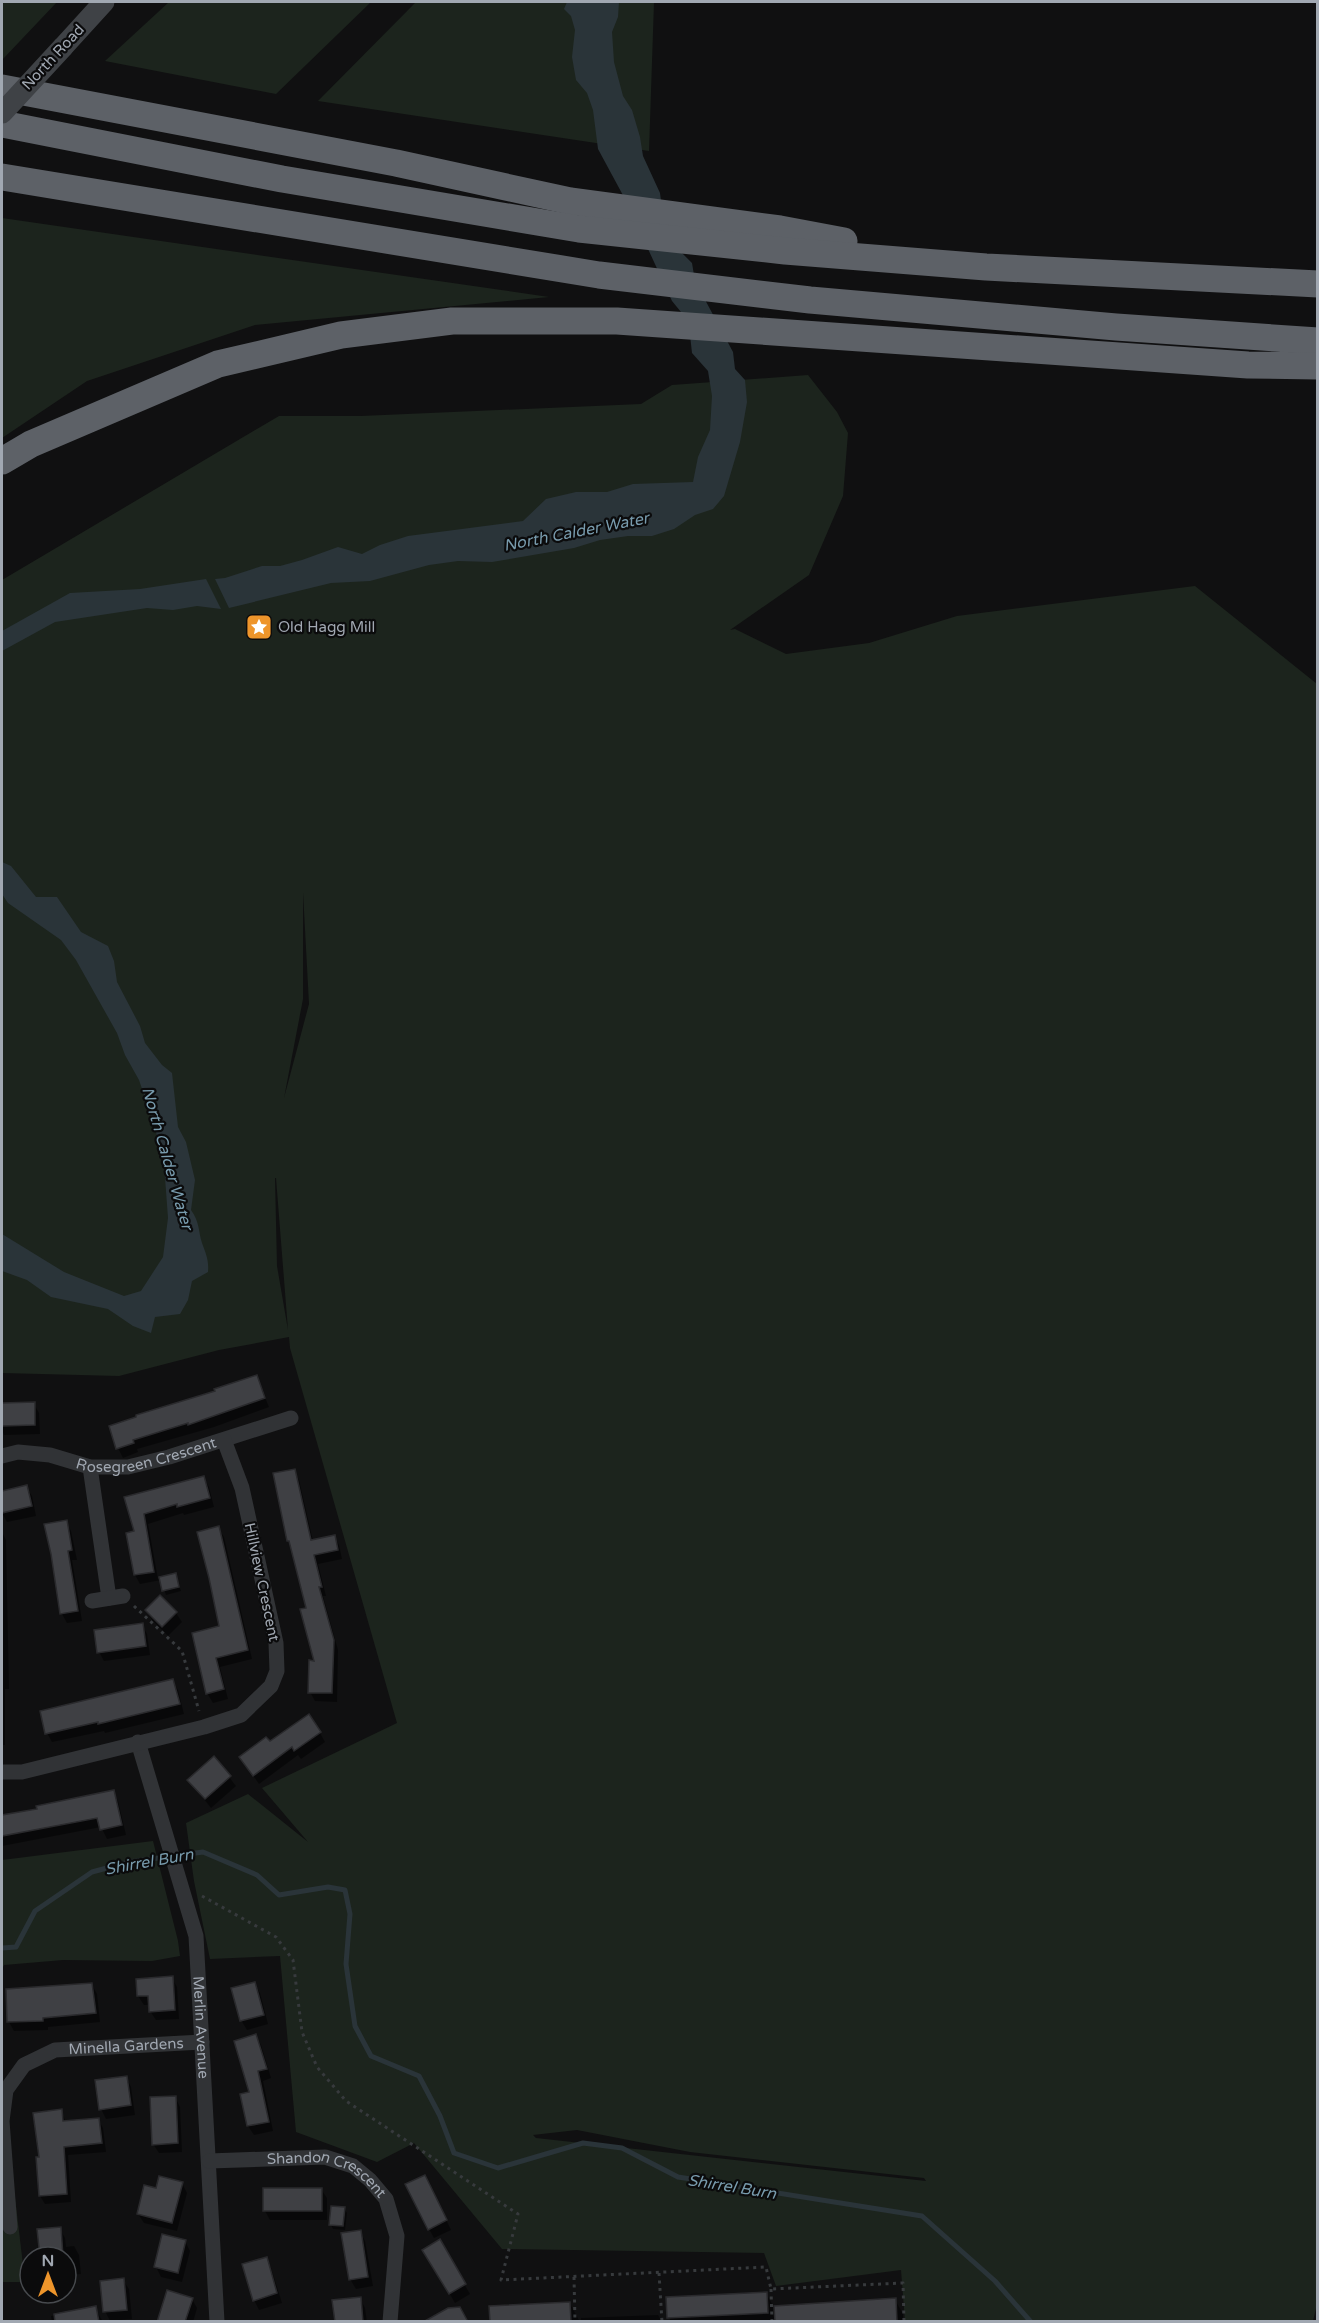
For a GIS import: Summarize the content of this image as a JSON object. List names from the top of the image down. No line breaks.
{"streets":{"main road":["North Road"],"street":["Rosegreen Crescent","Hillview Crescent","Merlin Avenue","Minella Gardens","Shandon Crescent"]},"crossings":[["Rosegreen Crescent","Hillview Crescent"],["Hillview Crescent","Merlin Avenue"],["Merlin Avenue","Minella Gardens"],["Merlin Avenue","Shandon Crescent"]],"water":["North Calder Water","Shirrel Burn"],"places":{"place":["Old Hagg Mill"]},"north":"top"}
